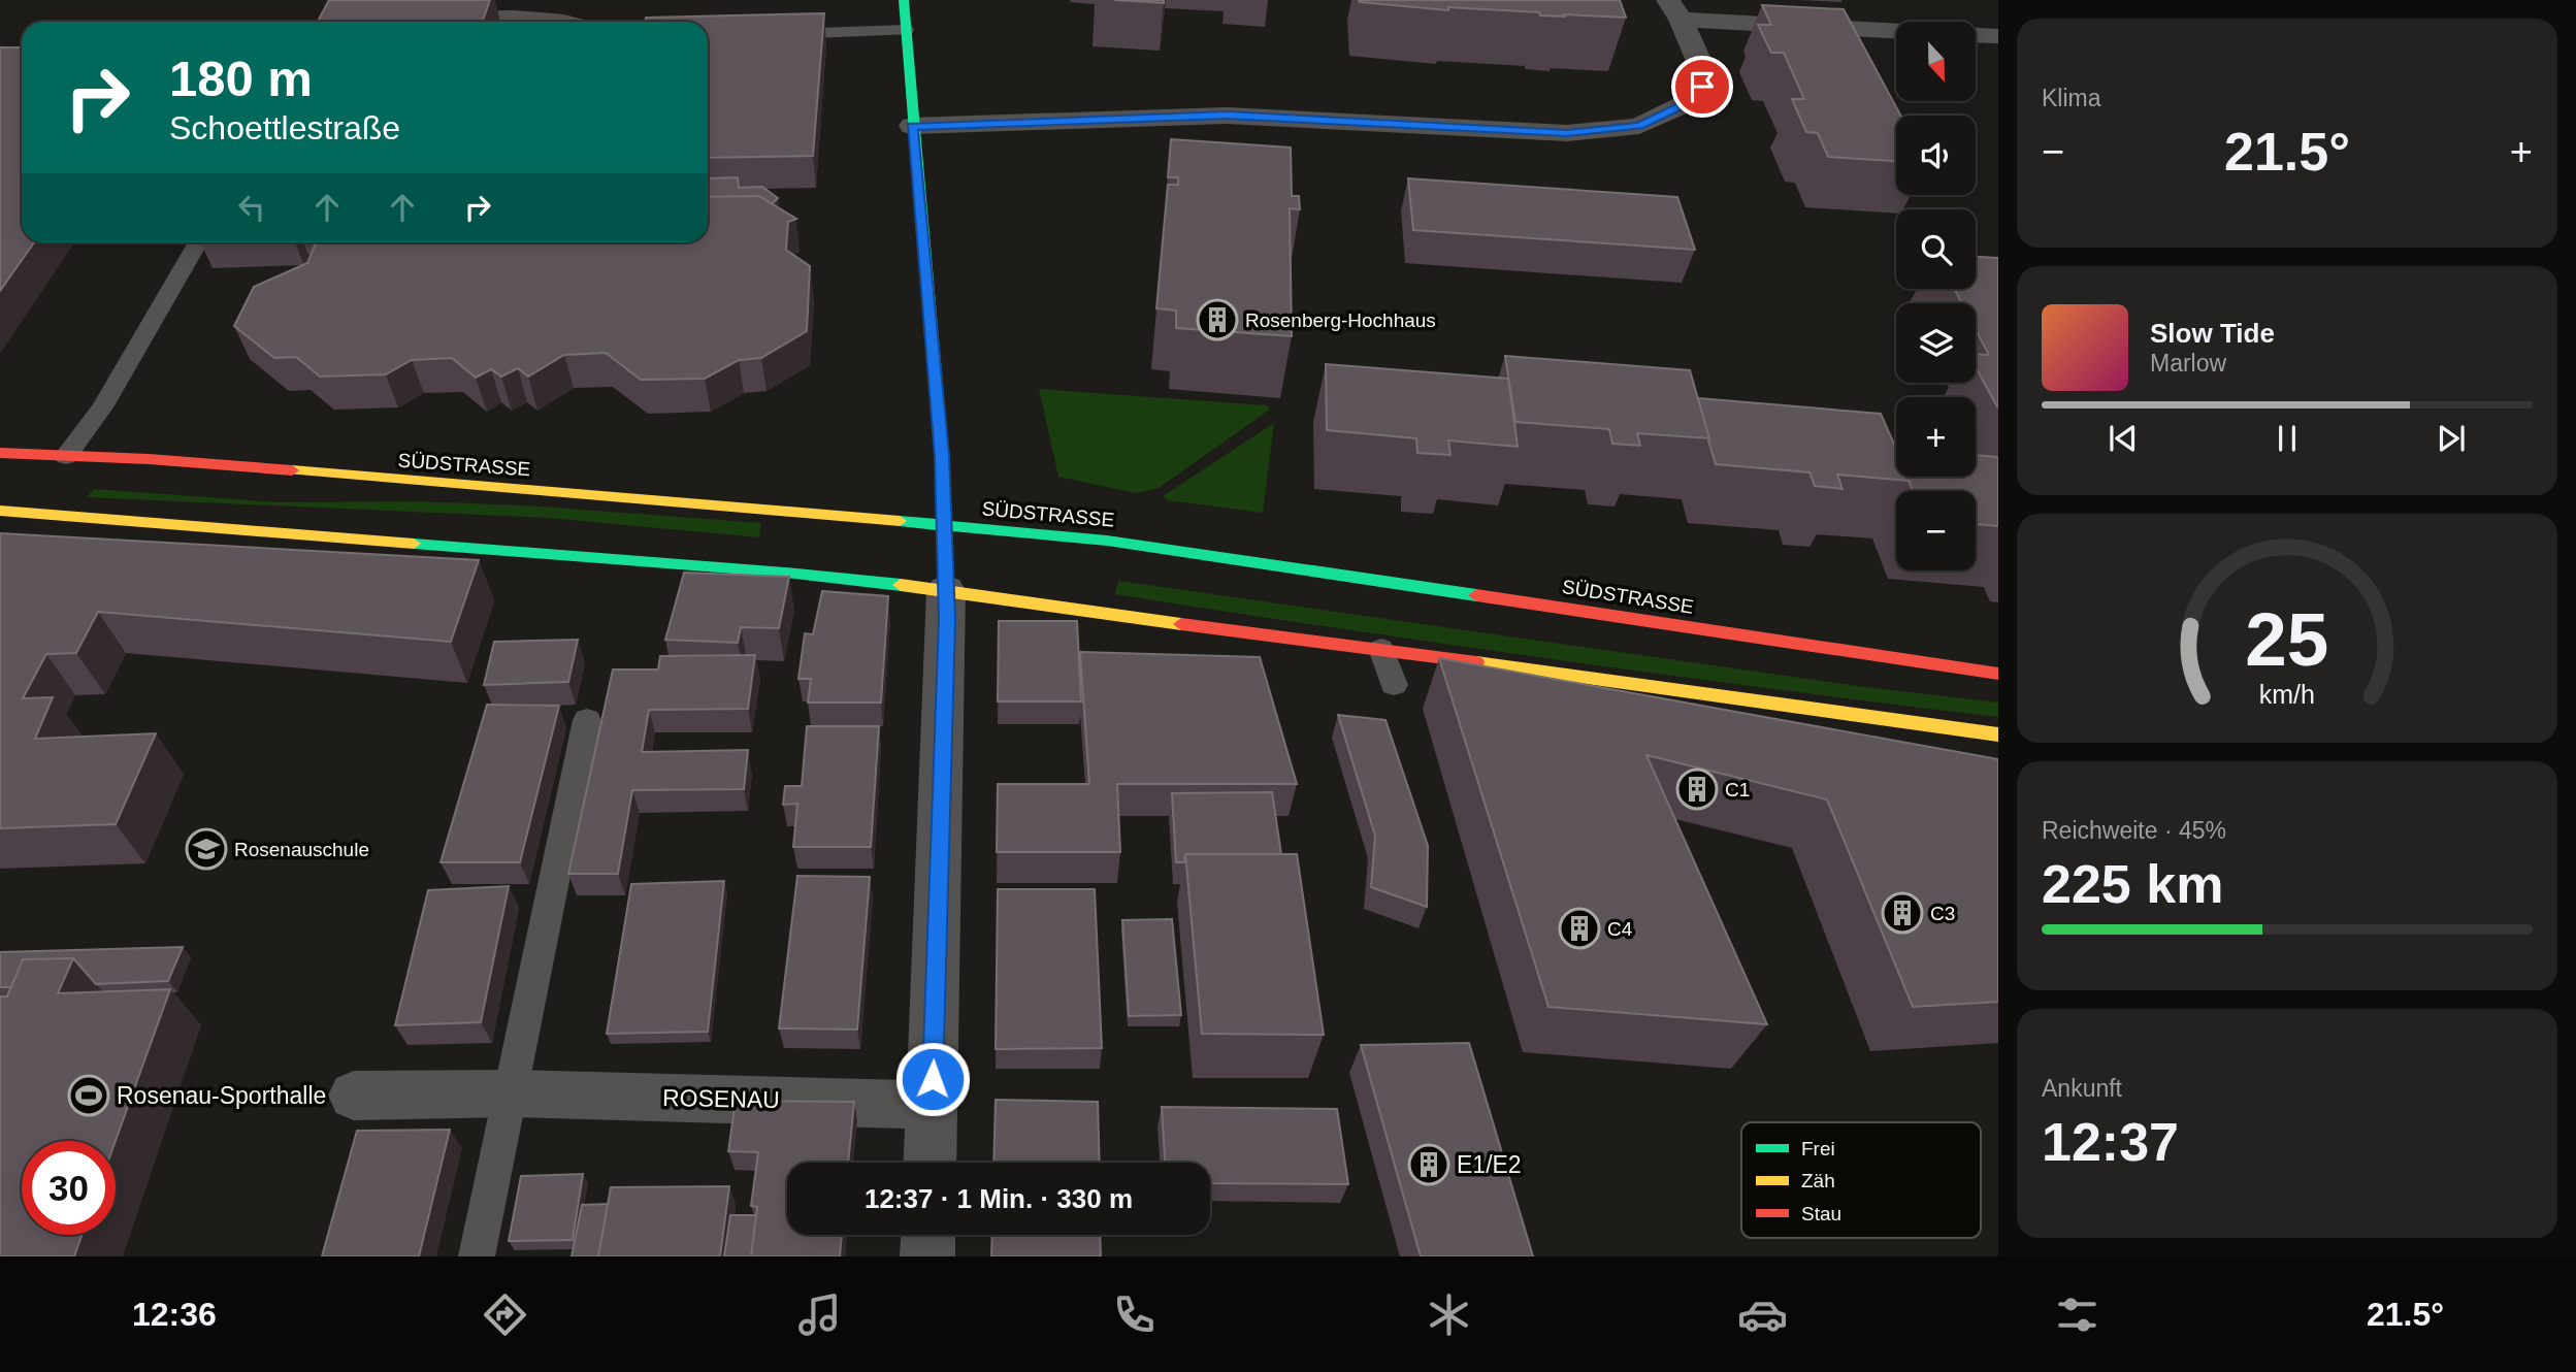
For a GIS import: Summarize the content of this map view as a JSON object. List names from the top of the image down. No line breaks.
{"streets":{"main road":["SÜDSTRASSE"],"street":["ROSENAU"]},"places":{"building":["Rosenberg-Hochhaus","C1","C3","C4","E1/E2"],"school or university":["Rosenauschule"],"sports":["Rosenau-Sporthalle"]},"legend":["Frei","Zäh","Stau"],"north":"bottom","page":{"tile":["Klima",["Reichweite · 45%","225 km"],["Ankunft","12:37"]],"map_buttons":["+","−"],"turn":["180 m","Schoettlestraße"],"heat":["−","21.5°","+"],"song":["Slow Tide","Marlow"],"limit":"30","trip":"12:37 · 1 Min. · 330 m","tabs":["12:36","21.5°"],"gauge":["25","km/h"]}}
